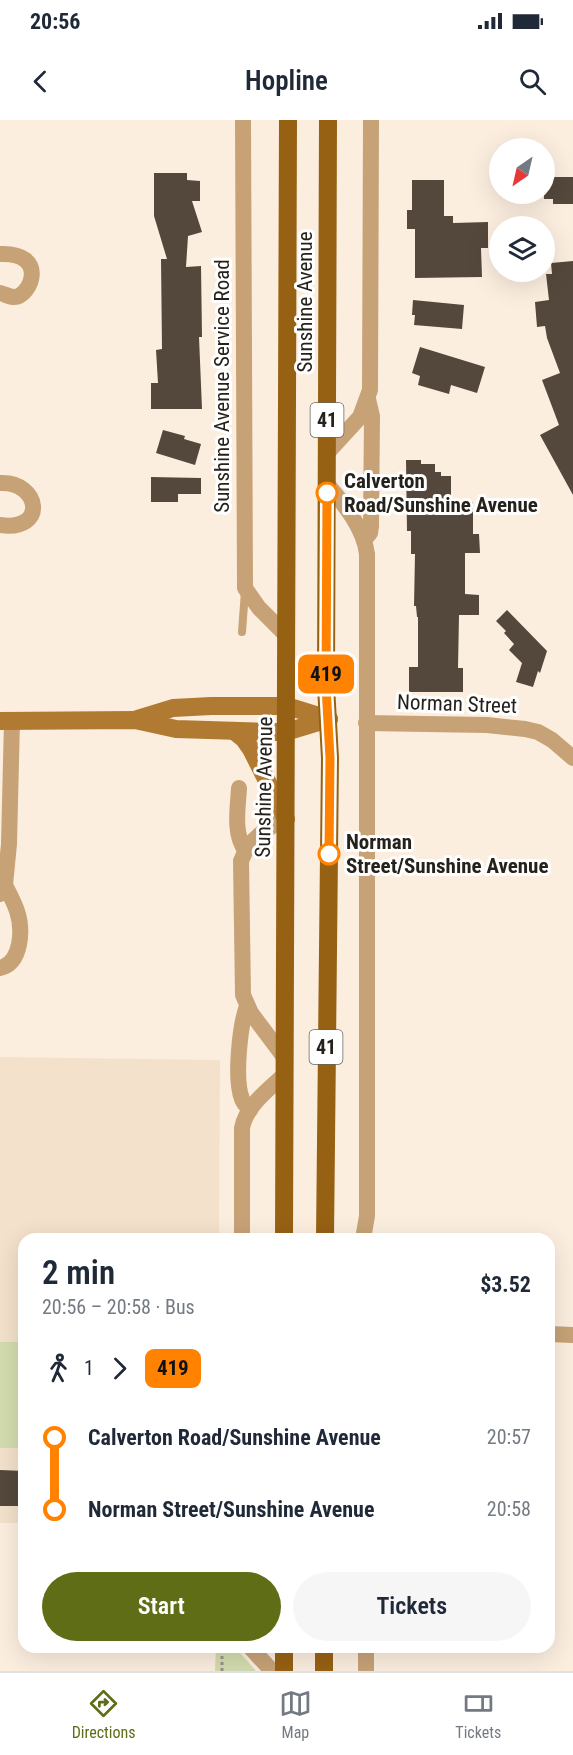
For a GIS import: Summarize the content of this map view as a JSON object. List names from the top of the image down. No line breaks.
{"streets":{"main road":["Sunshine Avenue","41"],"street":["Sunshine Avenue Service Road","Norman Street"]},"places":["Calverton Road/Sunshine Avenue","Norman Street/Sunshine Avenue"],"lines":["bus line 419"],"north":"bottom left","page":{"status":"20:56","header":"Hopline","on_map":"419","heading":["2 min","20:56 – 20:58 · Bus","$3.52"],"legs":["1","419"],"list":[{"name":"Calverton Road/Sunshine Avenue","value":"20:57"},{"name":"Norman Street/Sunshine Avenue","value":"20:58"}],"buttons":["Start","Tickets"],"tabs":["Directions","Map","Tickets"]}}
